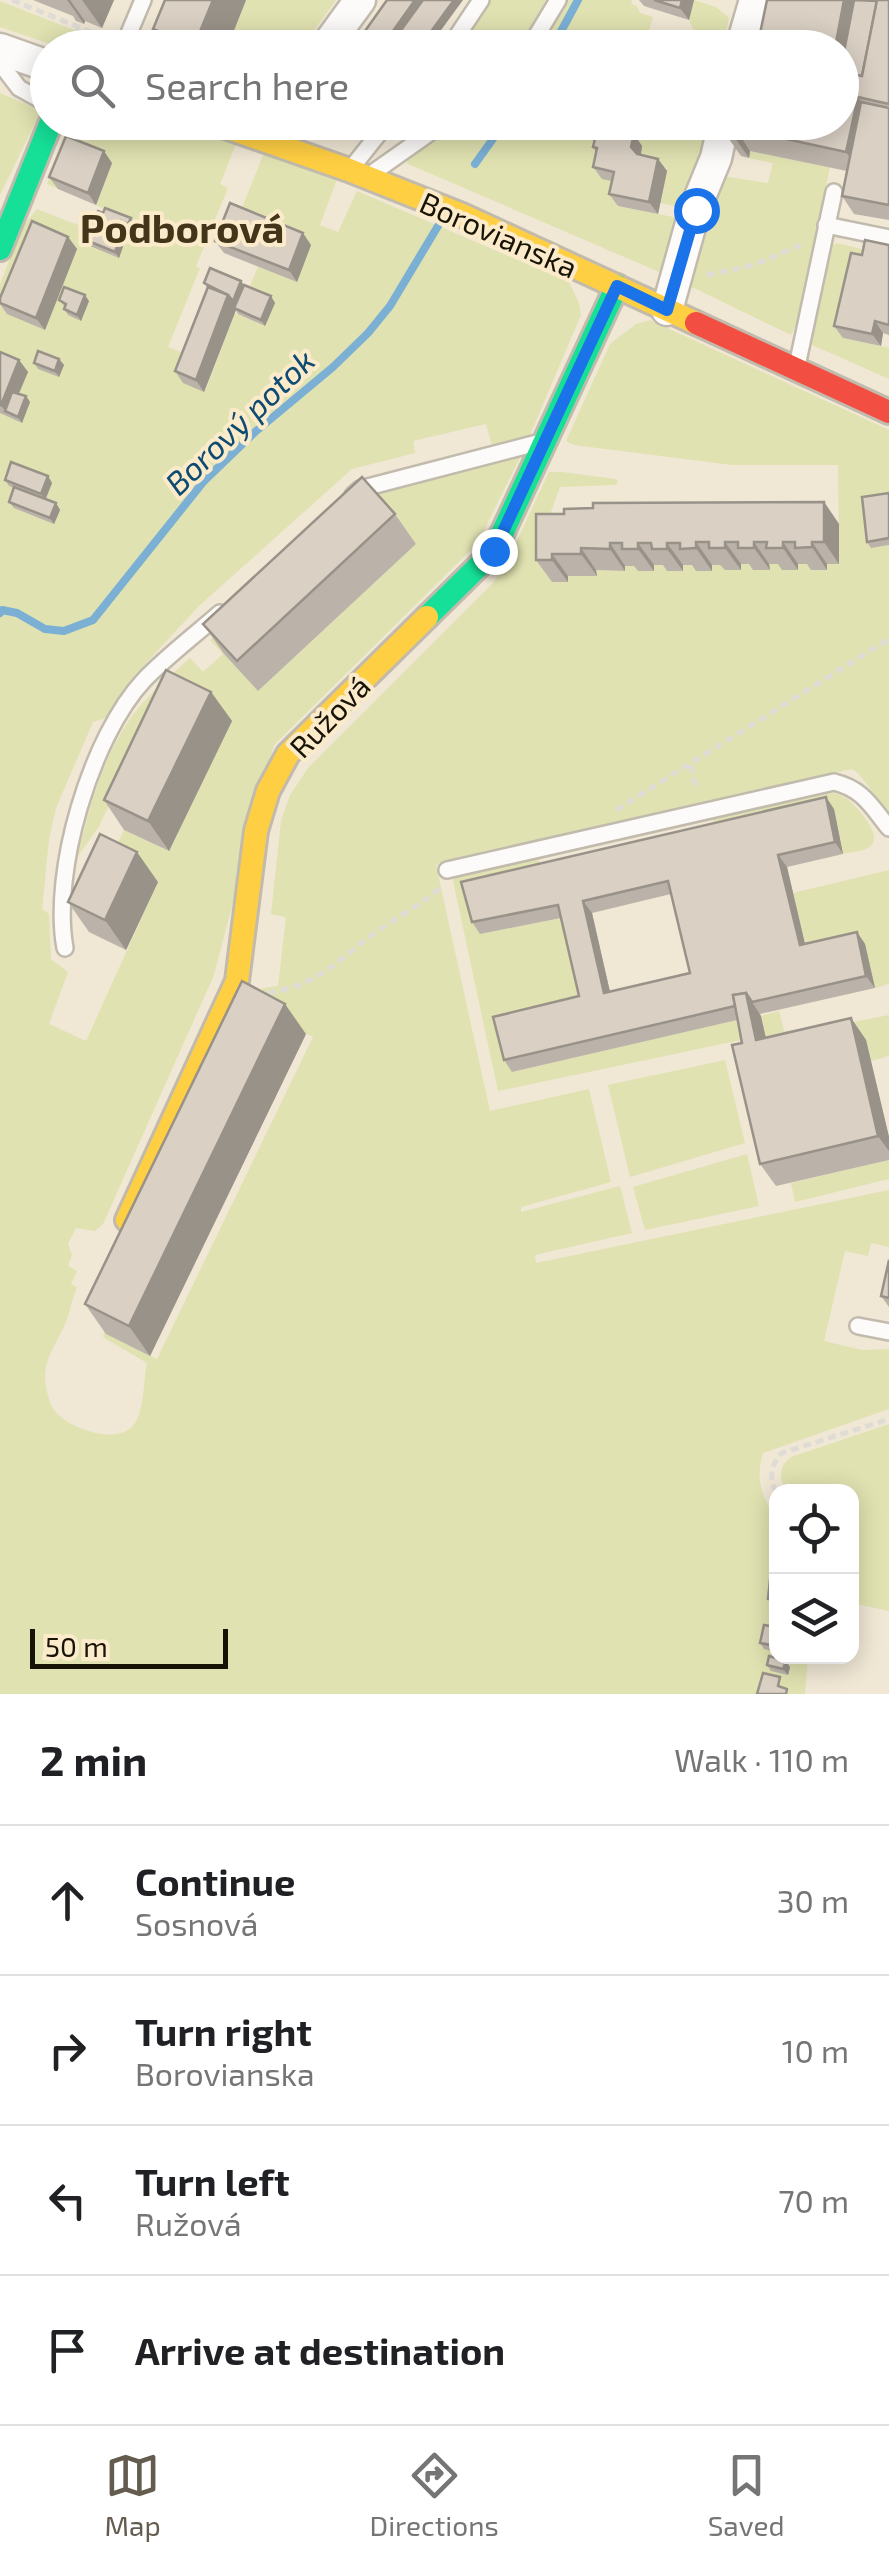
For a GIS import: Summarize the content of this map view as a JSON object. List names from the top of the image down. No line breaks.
{"streets":{"street":["Borovianska","Ružová"]},"crossings":[["Borovianska","Ružová"]],"districts":["Podborová"],"water":["Borový potok"],"scale_bar":"50 m","page":{"search":"Search here","scale":"50 m","heading":["2 min","Walk · 110 m"],"list":[["Continue","Sosnová","30 m"],["Turn right","Borovianska","10 m"],["Turn left","Ružová","70 m"],"Arrive at destination"],"nav":["Map","Directions","Saved"]}}
